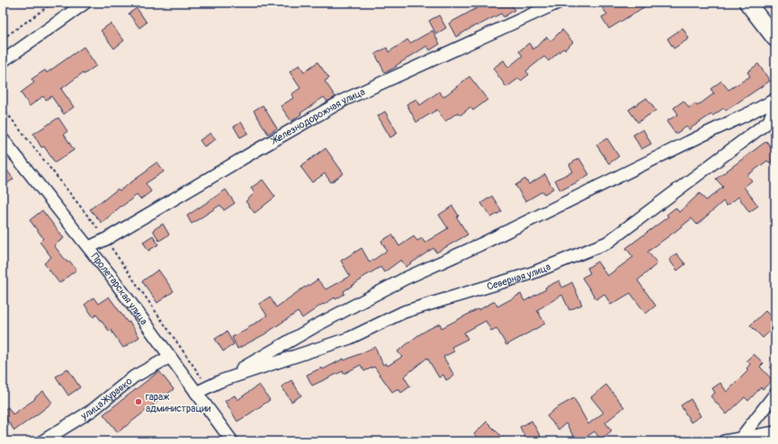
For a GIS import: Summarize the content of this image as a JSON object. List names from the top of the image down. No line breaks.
{"streets":{"street":["Железнодорожная улица","Северная улица","Пролетарская улица","улица Журавко"]},"crossings":[["Железнодорожная улица","Пролетарская улица"],["Северная улица","Пролетарская улица"],["Пролетарская улица","улица Журавко"]],"places":["гараж администрации"]}
